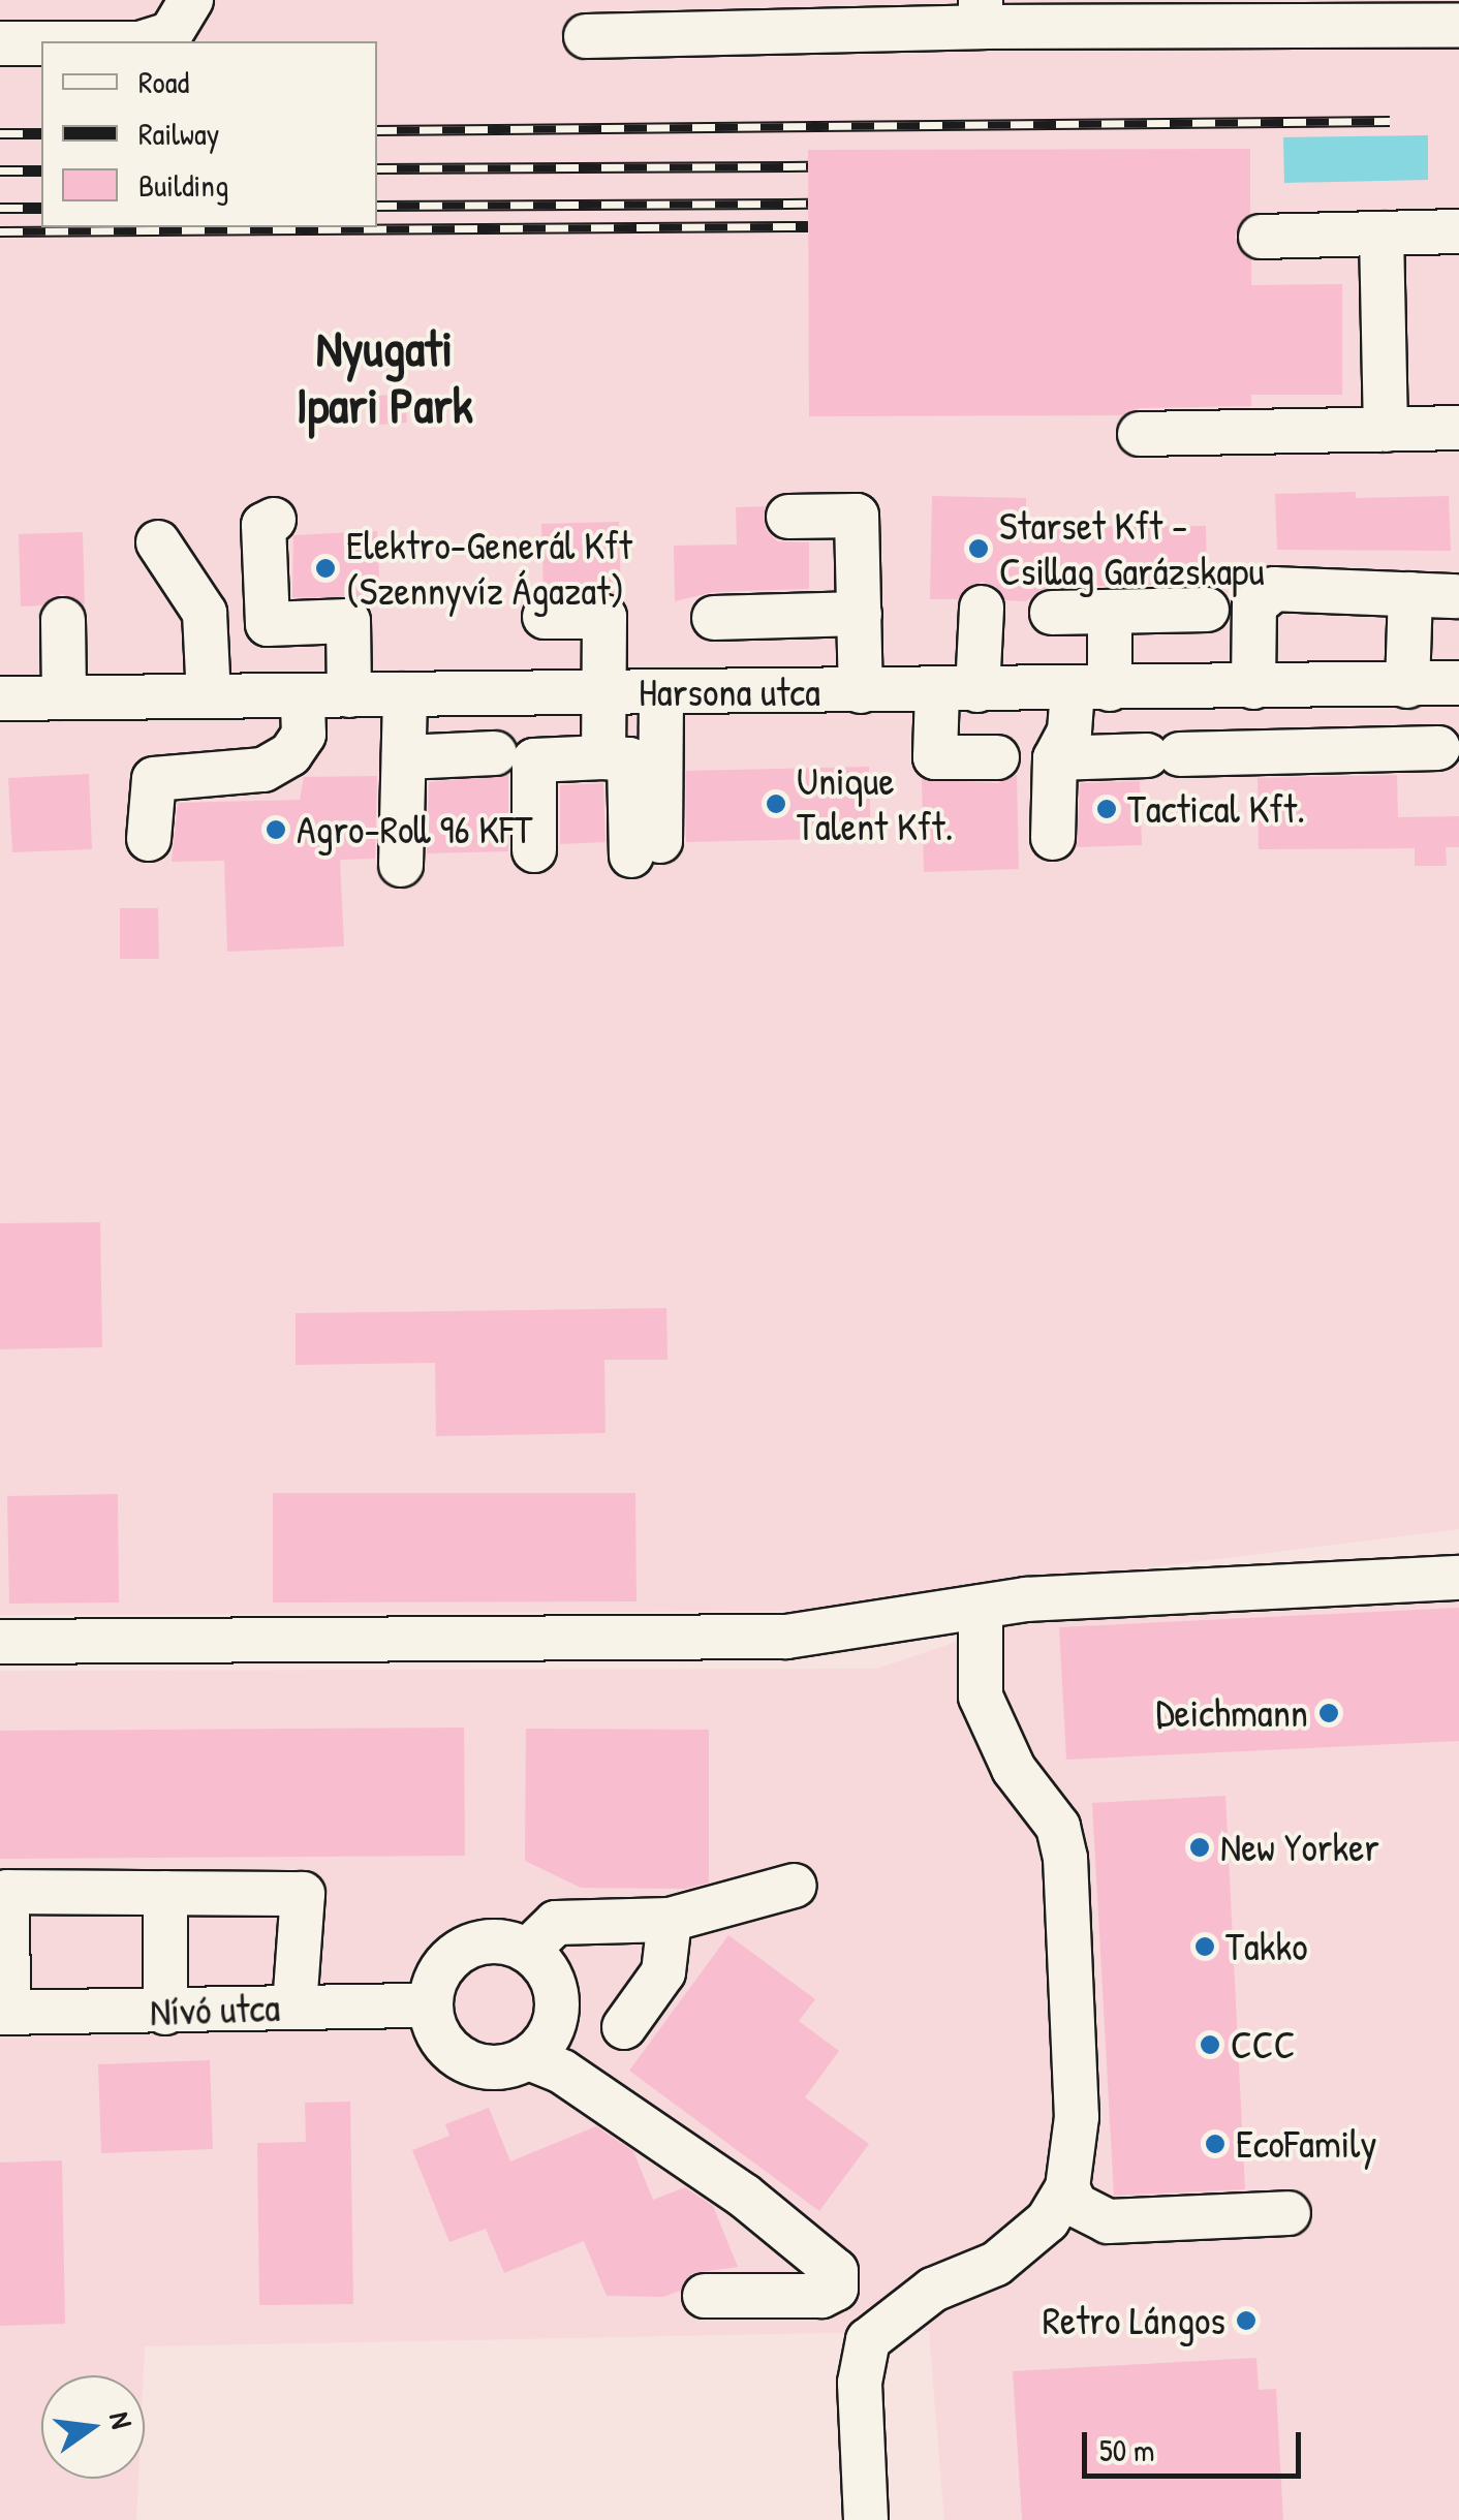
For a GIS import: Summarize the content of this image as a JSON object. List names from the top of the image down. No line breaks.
{"streets":{"street":["Harsona utca","Nívó utca"]},"districts":["Nyugati Ipari Park"],"places":["Starset Kft - Csillag Garázskapu","Elektro-Generál Kft (Szennyvíz Ágazat)","Unique Talent Kft.","Tactical Kft.","Agro-Roll 96 KFT","Deichmann","New Yorker","Takko","CCC","EcoFamily","Retro Lángos"],"legend":["Road","Railway","Building"],"scale_bar":"50 m","north":"right"}
